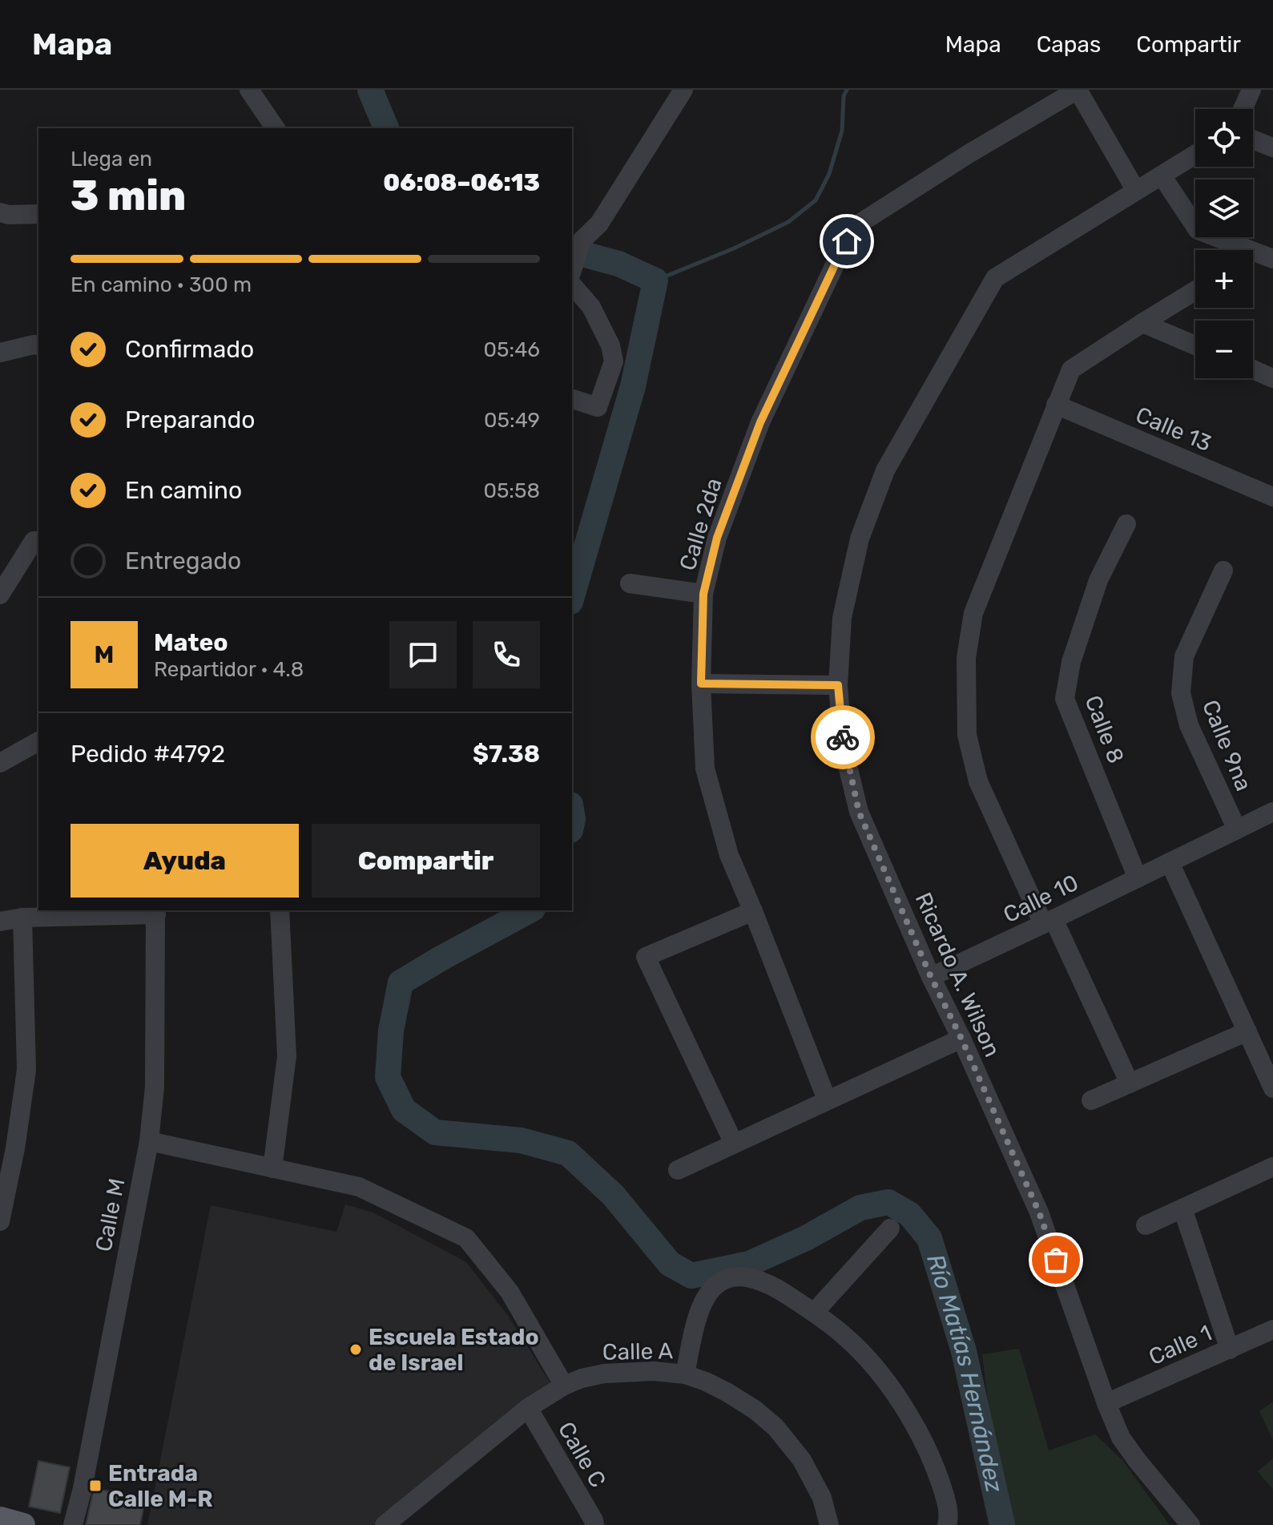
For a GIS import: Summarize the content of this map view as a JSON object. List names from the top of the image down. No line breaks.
{"streets":{"street":["Calle 13","Calle 2da","Calle 8","Calle 9na","Calle 10","Ricardo A. Wilson","Calle M","Calle 1","Calle A","Calle C"]},"crossings":[["Calle 8","Calle 10"],["Calle 9na","Calle 10"],["Calle 10","Ricardo A. Wilson"],["Ricardo A. Wilson","Calle 1"],["Calle A","Calle C"]],"water":["Río Matías Hernández"],"places":{"other":["Escuela Estado de Israel"],"transit":["Entrada Calle M-R"]},"page":{"header":"Mapa","nav":["Mapa","Capas","Compartir"],"map_buttons":["+","−"],"heading":["3 min","Llega en","06:08–06:13"],"panel":["Mateo","Repartidor · 4.8","Pedido #4792","$7.38"],"bar":"En camino · 300 m","list":[["Confirmado","05:46"],["Preparando","05:49"],["En camino","05:58"],"Entregado"],"round":"M","buttons":["Ayuda","Compartir"]}}
